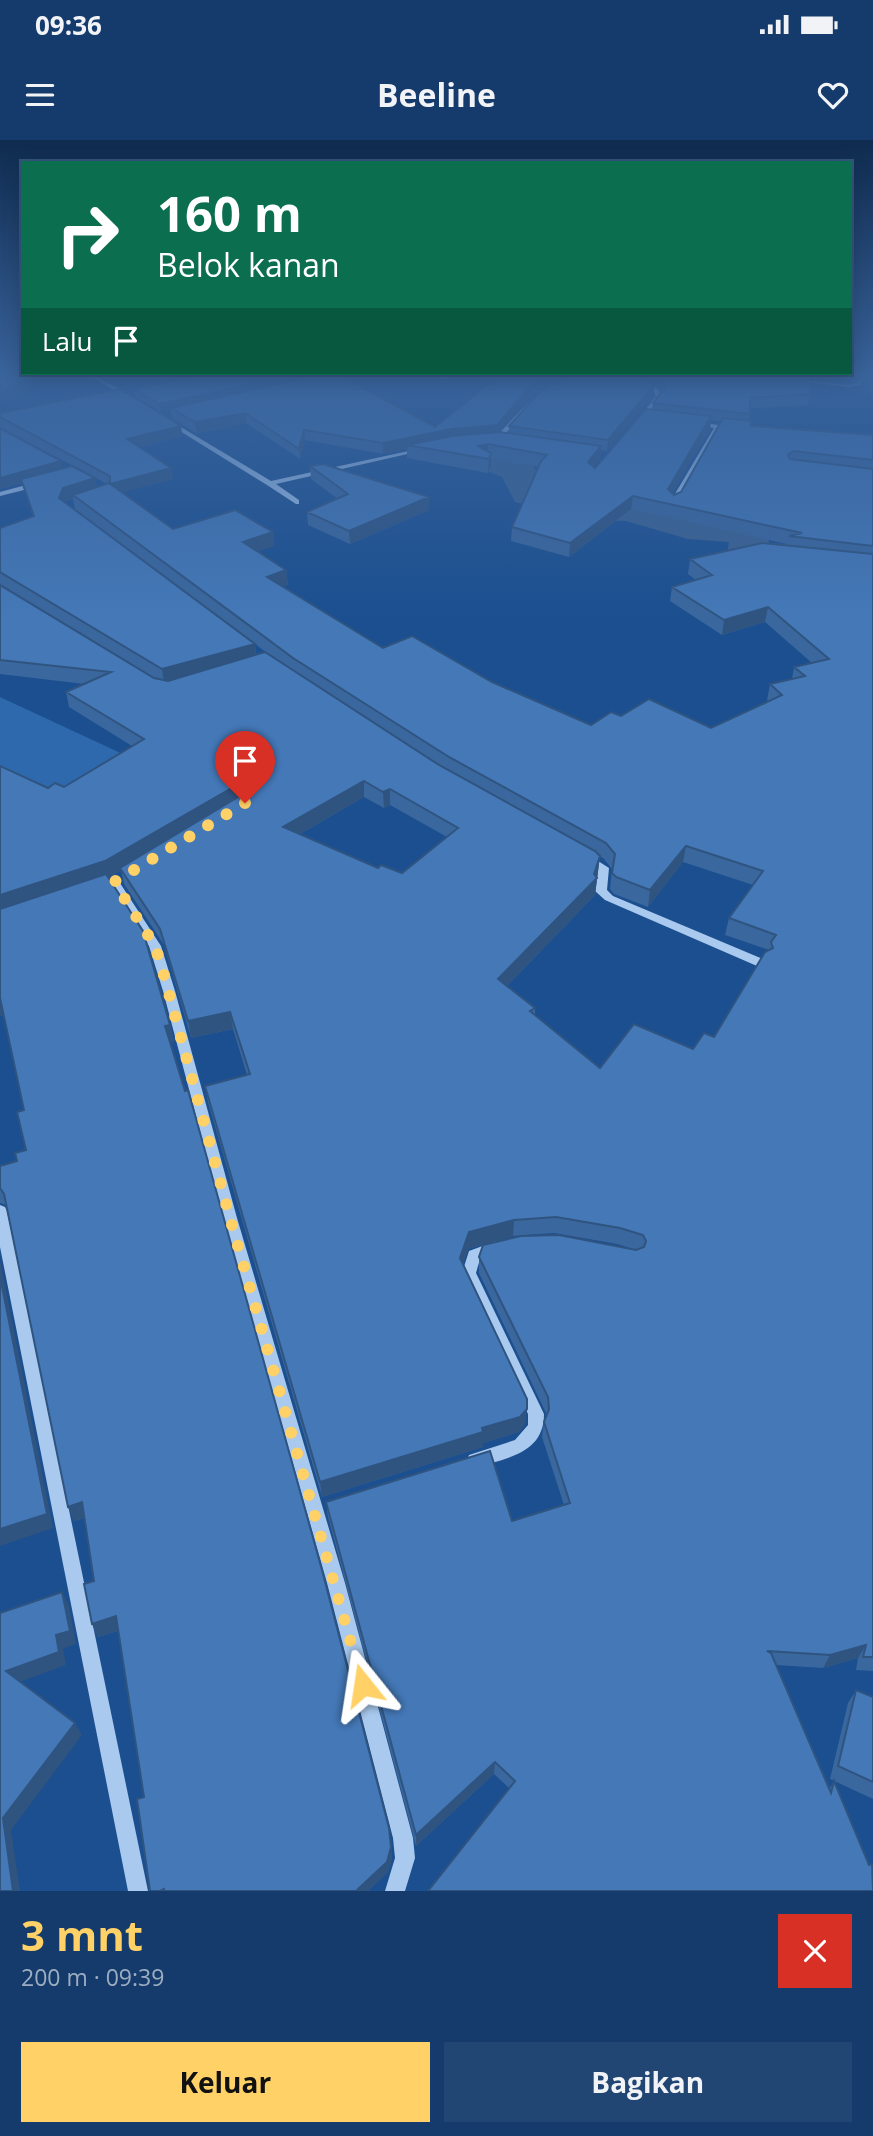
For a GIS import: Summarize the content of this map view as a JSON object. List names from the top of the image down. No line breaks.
{"page":{"status":"09:36","header":"Beeline","turn":["160 m","Belok kanan"],"then":"Lalu","heading":["3 mnt","200 m · 09:39"],"buttons":["Keluar","Bagikan"]}}
